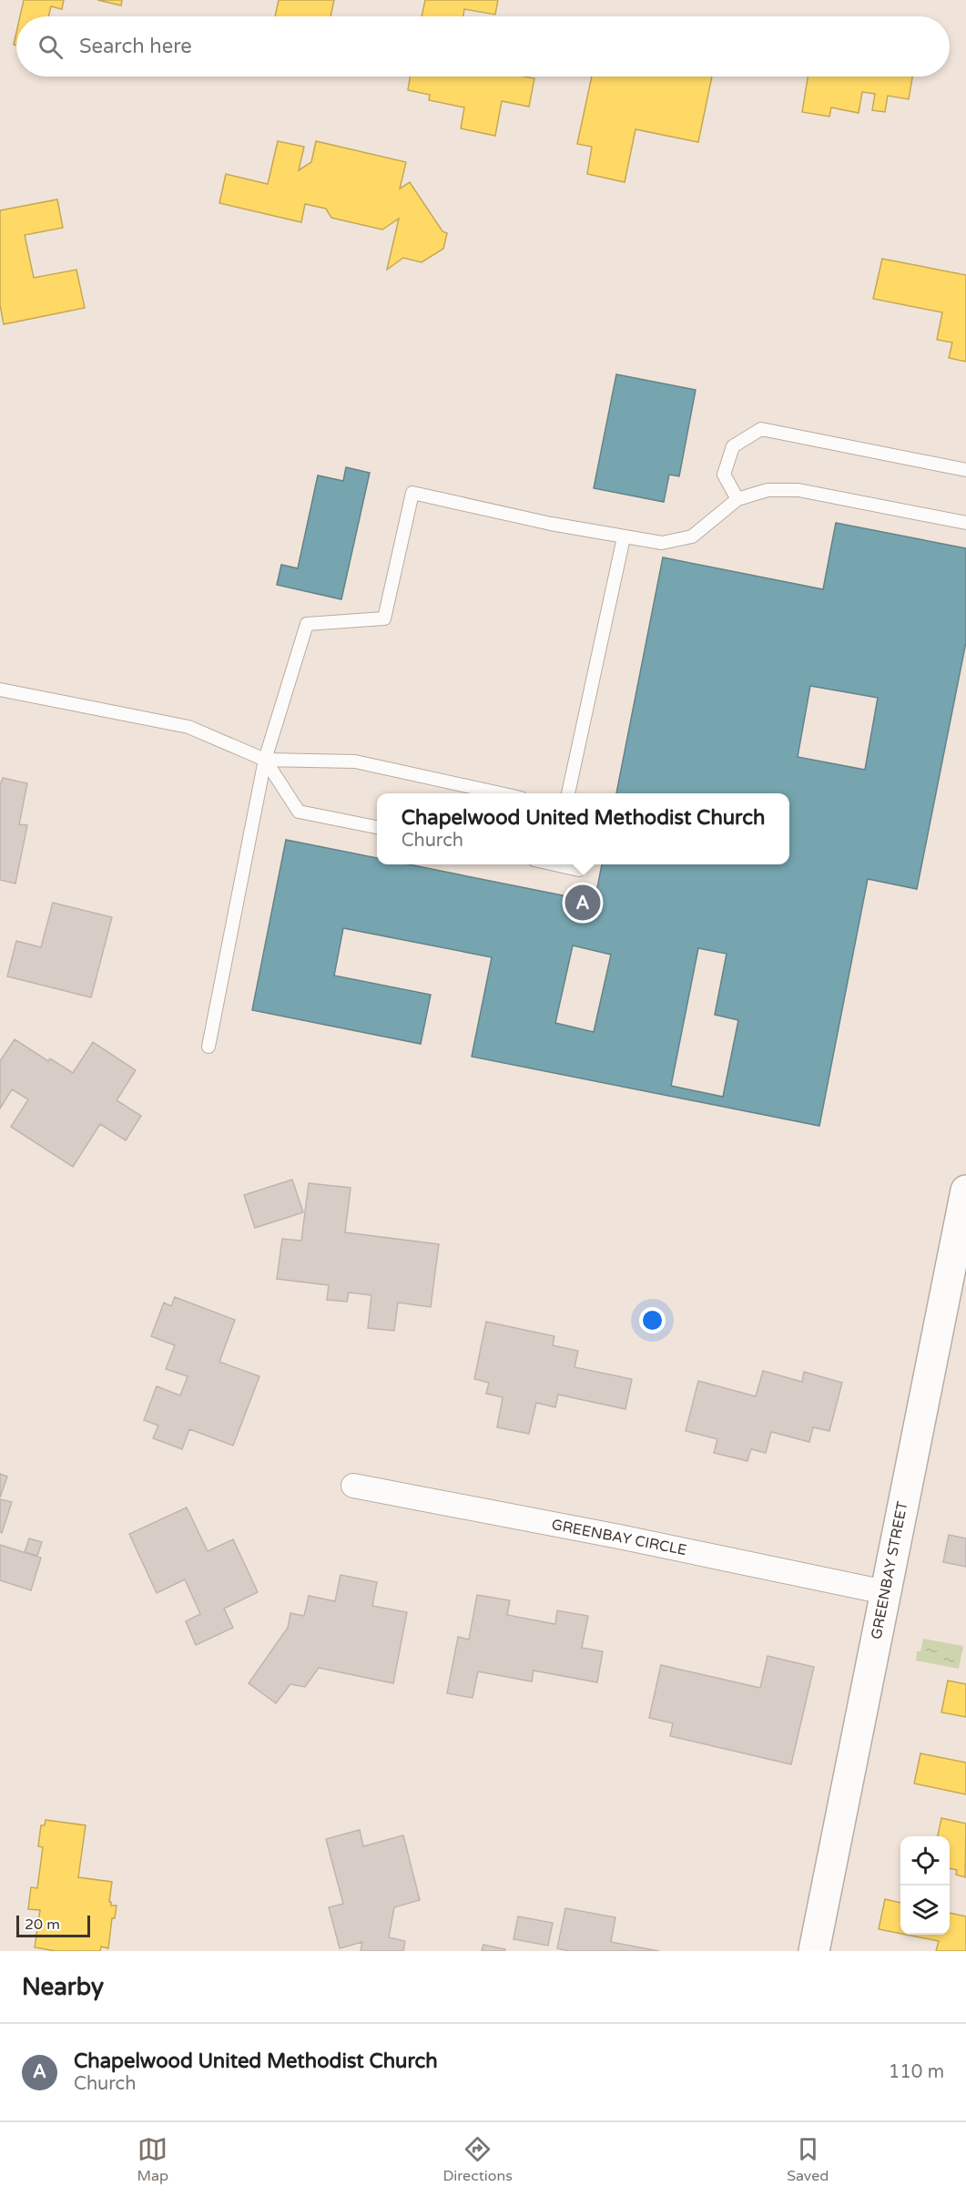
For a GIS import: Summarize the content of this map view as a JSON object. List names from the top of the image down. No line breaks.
{"streets":{"street":["GREENBAY CIRCLE","GREENBAY STREET"]},"crossings":[["GREENBAY CIRCLE","GREENBAY STREET"]],"scale_bar":"20 m","page":{"search":"Search here","popup":["Chapelwood United Methodist Church","Church"],"pins":"A","scale":"20 m","heading":"Nearby","list":[{"mark":"A","name":"Chapelwood United Methodist Church","note":"Church","value":"110 m"}],"nav":["Map","Directions","Saved"]}}
